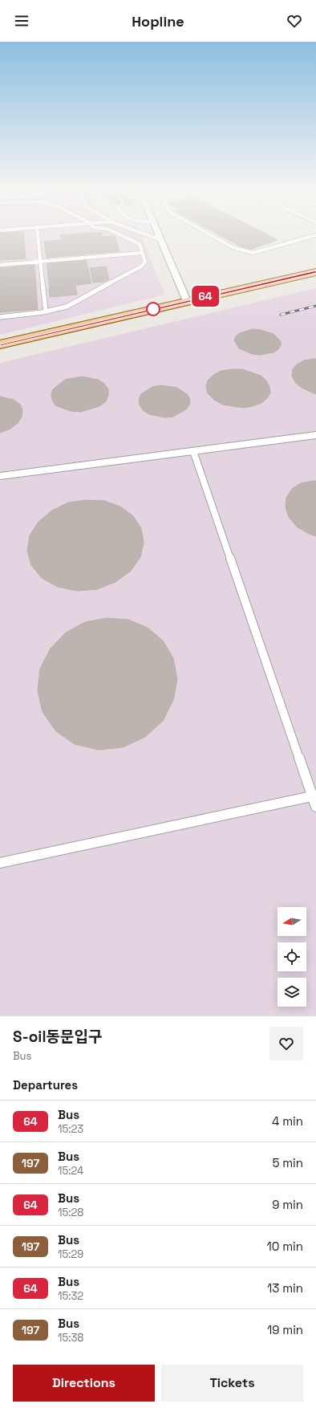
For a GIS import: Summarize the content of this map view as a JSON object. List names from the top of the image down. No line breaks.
{"lines":["bus line 64"],"north":"left","page":{"header":"Hopline","on_map":"64","heading":[["S-oil동문입구","Bus"],"Departures"],"list":[{"mark":"64","name":"Bus","note":"15:23","value":"4 min"},{"mark":"197","name":"Bus","note":"15:24","value":"5 min"},{"mark":"64","name":"Bus","note":"15:28","value":"9 min"},{"mark":"197","name":"Bus","note":"15:29","value":"10 min"},{"mark":"64","name":"Bus","note":"15:32","value":"13 min"},{"mark":"197","name":"Bus","note":"15:38","value":"19 min"}],"buttons":["Directions","Tickets"]}}
